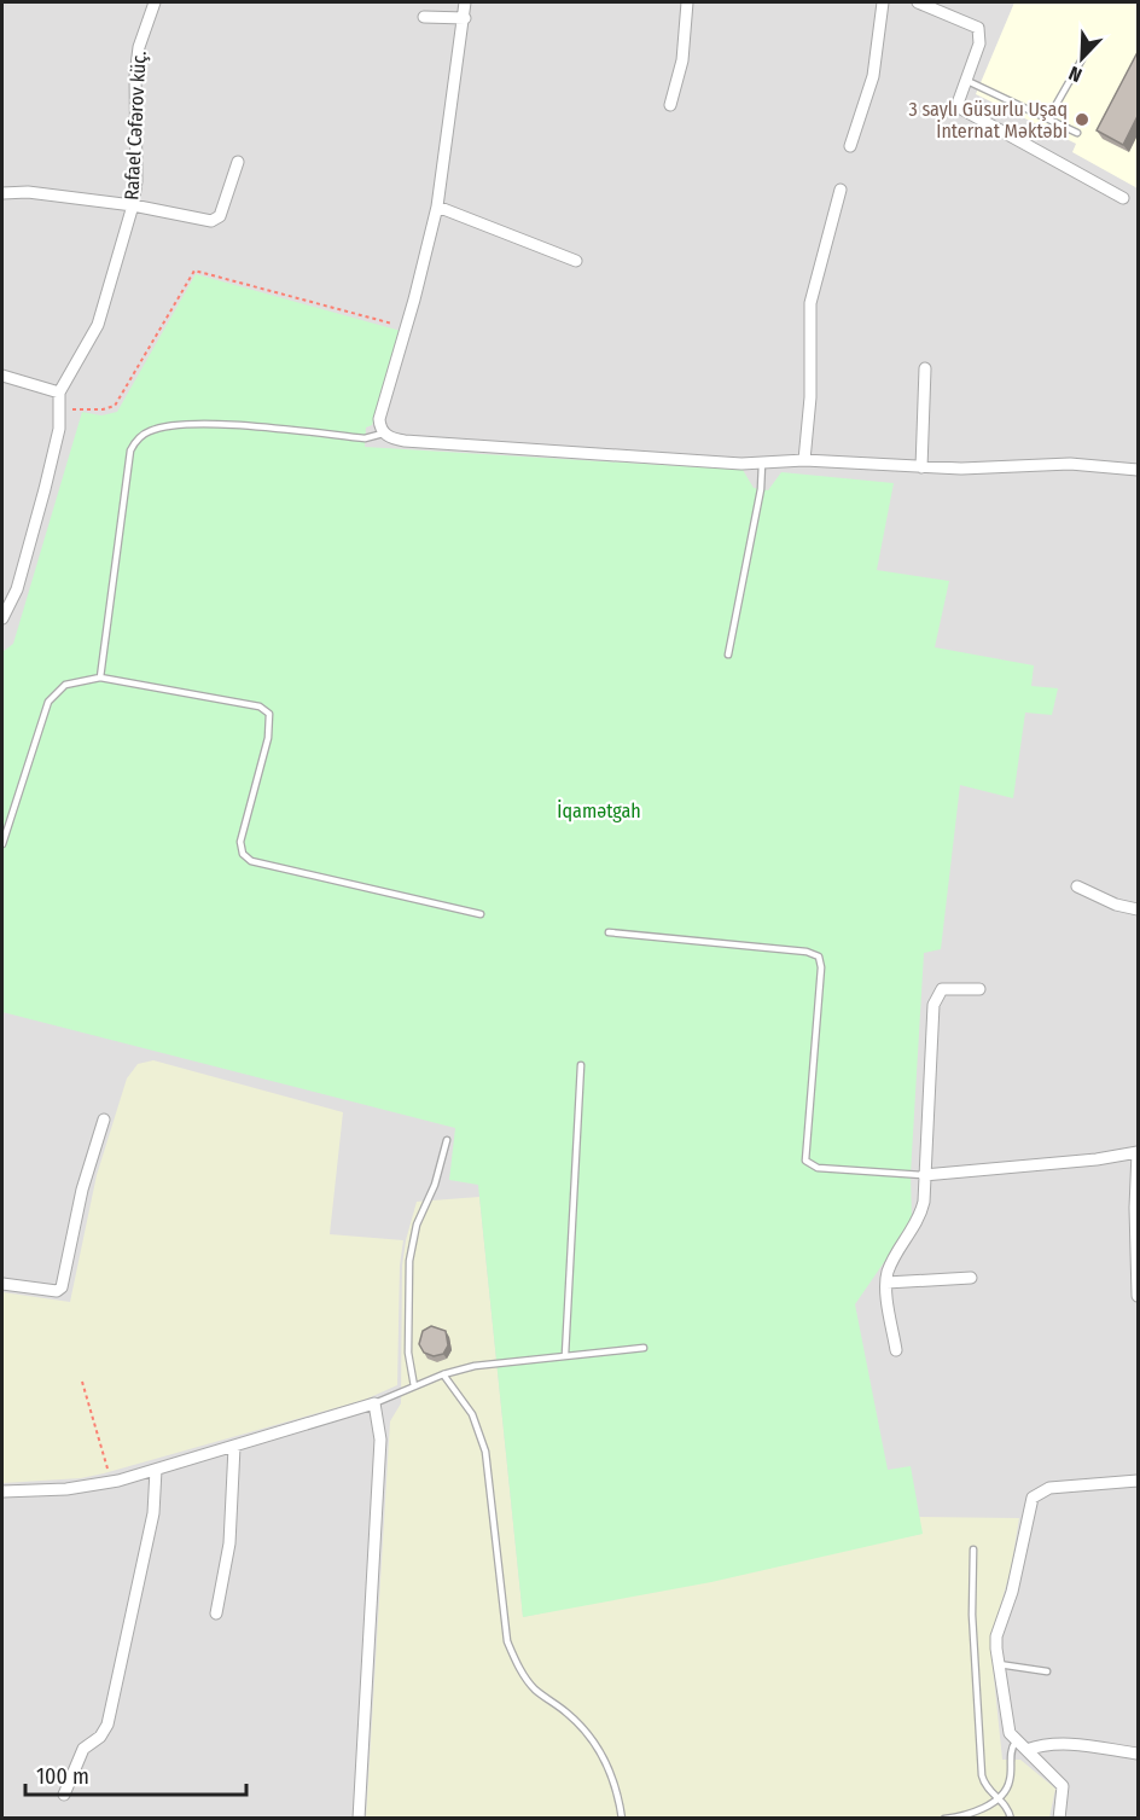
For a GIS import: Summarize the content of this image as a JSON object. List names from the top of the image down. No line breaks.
{"streets":{"street":["Rafael Cəfərov küç."]},"parks":["İqamətgah"],"places":["3 saylı Güsurlu Uşaq İnternat Məktəbi"],"scale_bar":"100 m","north":"bottom left"}
